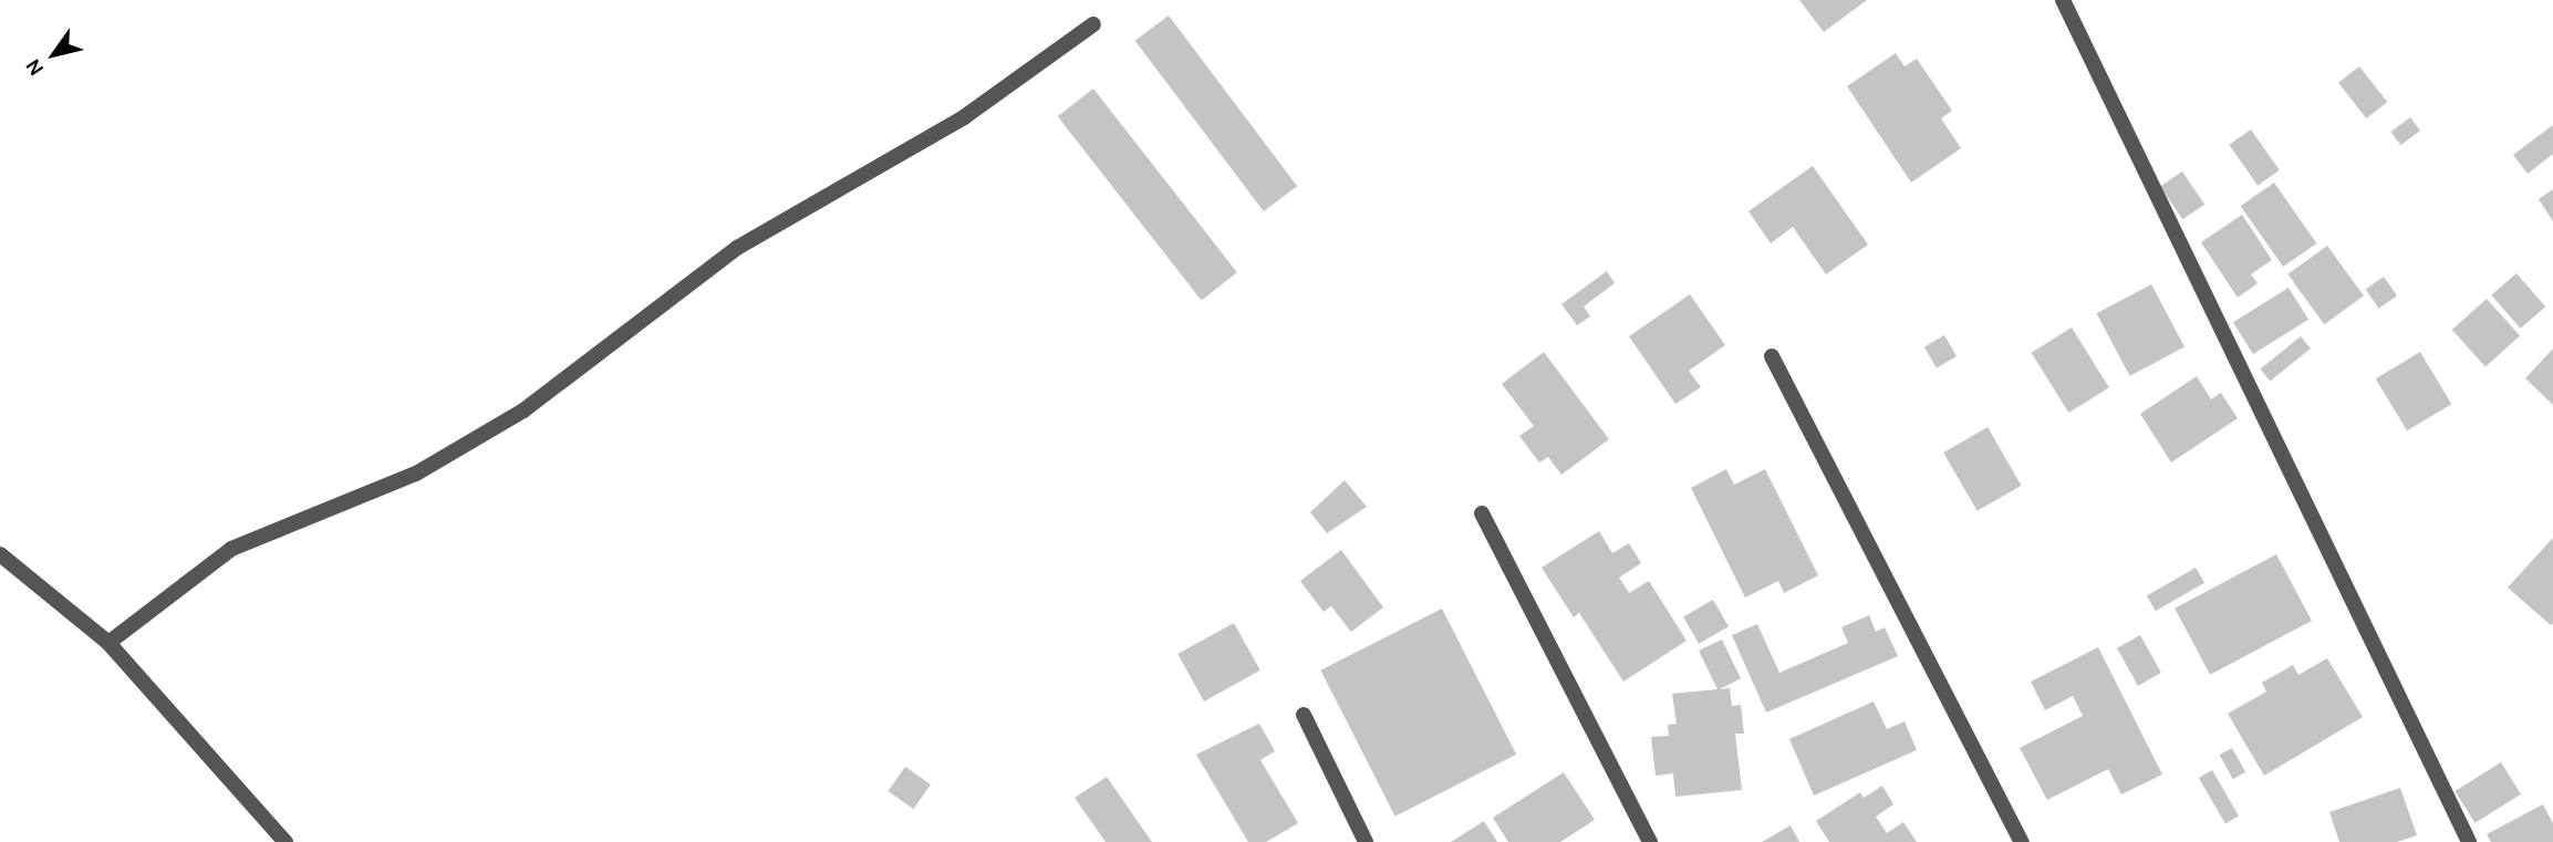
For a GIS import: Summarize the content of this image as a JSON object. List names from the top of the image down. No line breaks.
{"north":"bottom left"}
